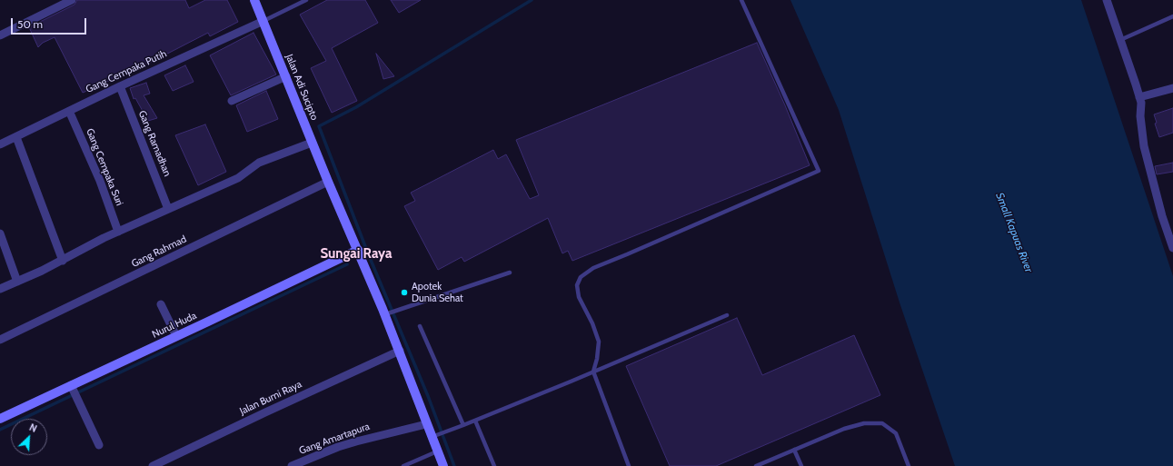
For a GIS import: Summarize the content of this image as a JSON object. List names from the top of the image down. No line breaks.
{"streets":{"main road":["Jalan Adi Sucipto","Nurul Huda"],"street":["Gang Cempaka Putih","Gang Ramadhan","Gang Cempaka Suri","Gang Rahmad","Jalan Bumi Raya","Gang Amartapura"]},"crossings":[["Gang Cempaka Putih","Jalan Adi Sucipto"],["Gang Cempaka Putih","Gang Ramadhan"],["Gang Cempaka Putih","Gang Cempaka Suri"],["Jalan Adi Sucipto","Gang Rahmad"],["Jalan Adi Sucipto","Nurul Huda"],["Jalan Adi Sucipto","Jalan Bumi Raya"],["Jalan Adi Sucipto","Gang Amartapura"]],"districts":["Sungai Raya"],"water":["Small Kapuas River"],"places":["Apotek Dunia Sehat"],"scale_bar":"50 m","north":"top right"}
